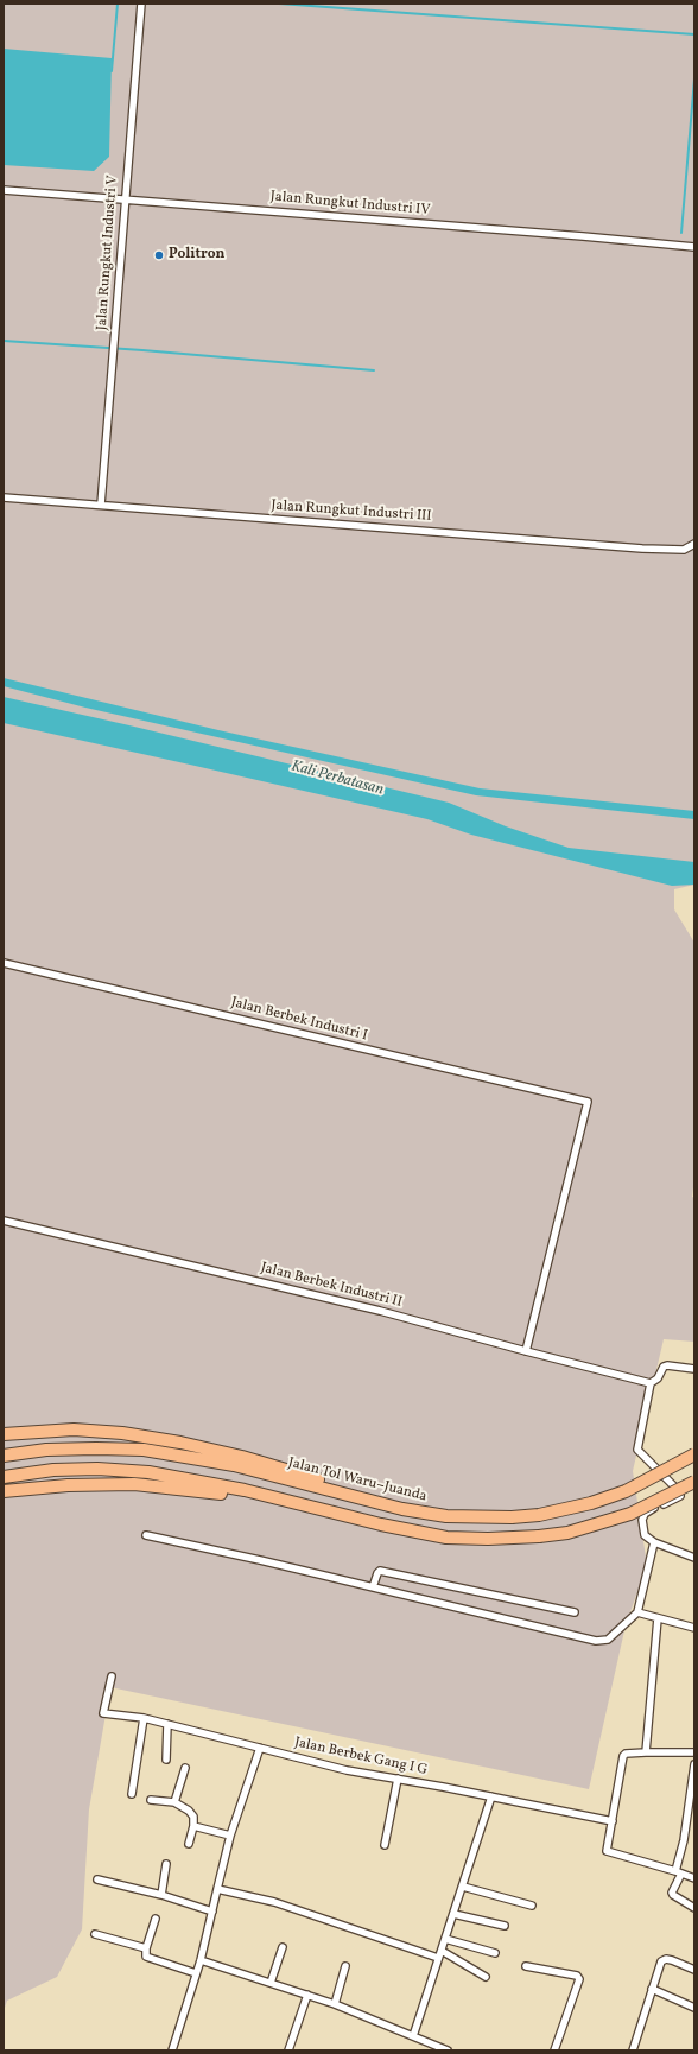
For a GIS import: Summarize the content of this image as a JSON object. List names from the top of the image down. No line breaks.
{"streets":{"highway":["Jalan Tol Waru–Juanda"],"street":["Jalan Rungkut Industri IV","Jalan Rungkut Industri V","Jalan Rungkut Industri III","Jalan Berbek Industri I","Jalan Berbek Industri II","Jalan Berbek Gang I G"]},"crossings":[["Jalan Rungkut Industri IV","Jalan Rungkut Industri V"],["Jalan Rungkut Industri V","Jalan Rungkut Industri III"],["Jalan Berbek Industri I","Jalan Berbek Industri II"]],"water":["Kali Perbatasan"],"places":["Politron"]}
